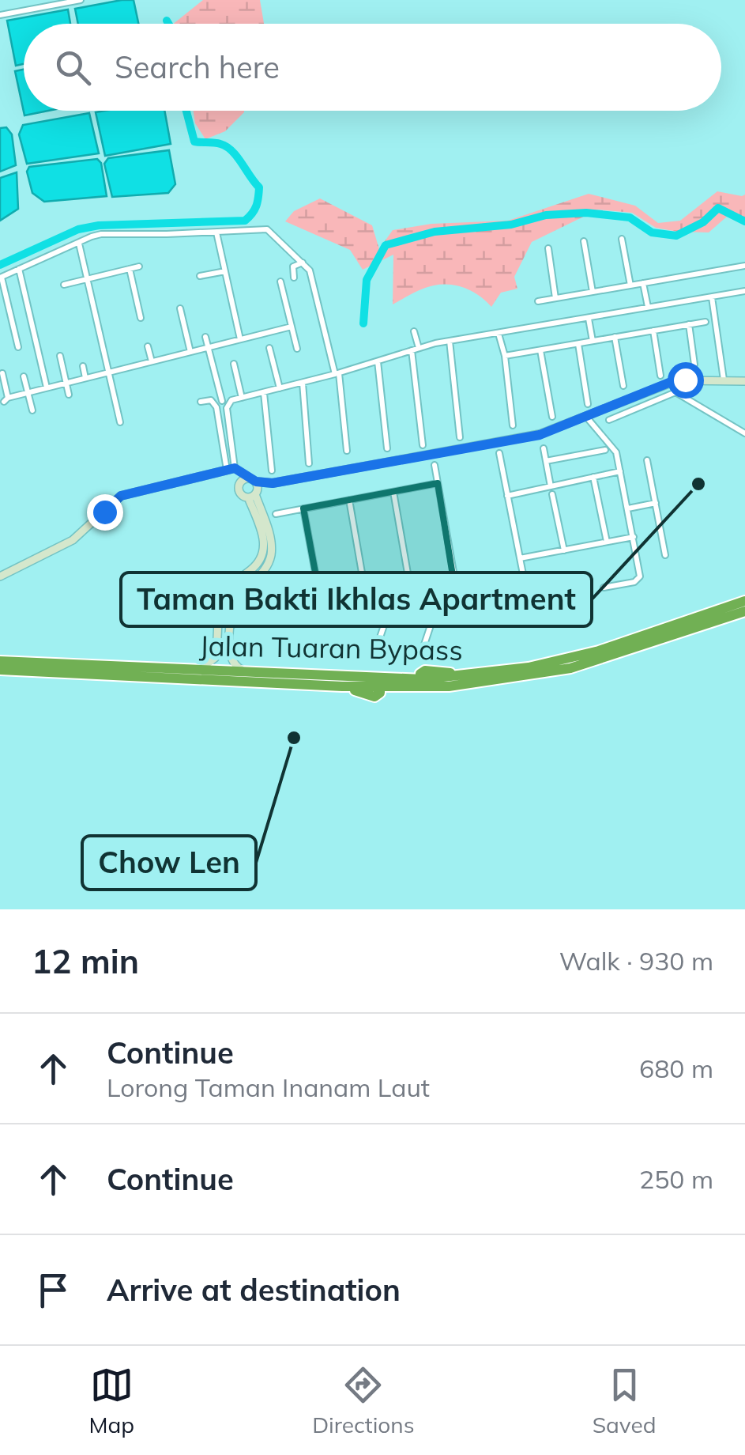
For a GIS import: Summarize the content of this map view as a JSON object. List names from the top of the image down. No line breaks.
{"streets":{"highway":["Jalan Tuaran Bypass"]},"places":["Taman Bakti Ikhlas Apartment","Chow Len"],"page":{"search":"Search here","heading":["12 min","Walk · 930 m"],"list":[["Continue","Lorong Taman Inanam Laut","680 m"],["Continue","250 m"],"Arrive at destination"],"nav":["Map","Directions","Saved"]}}
